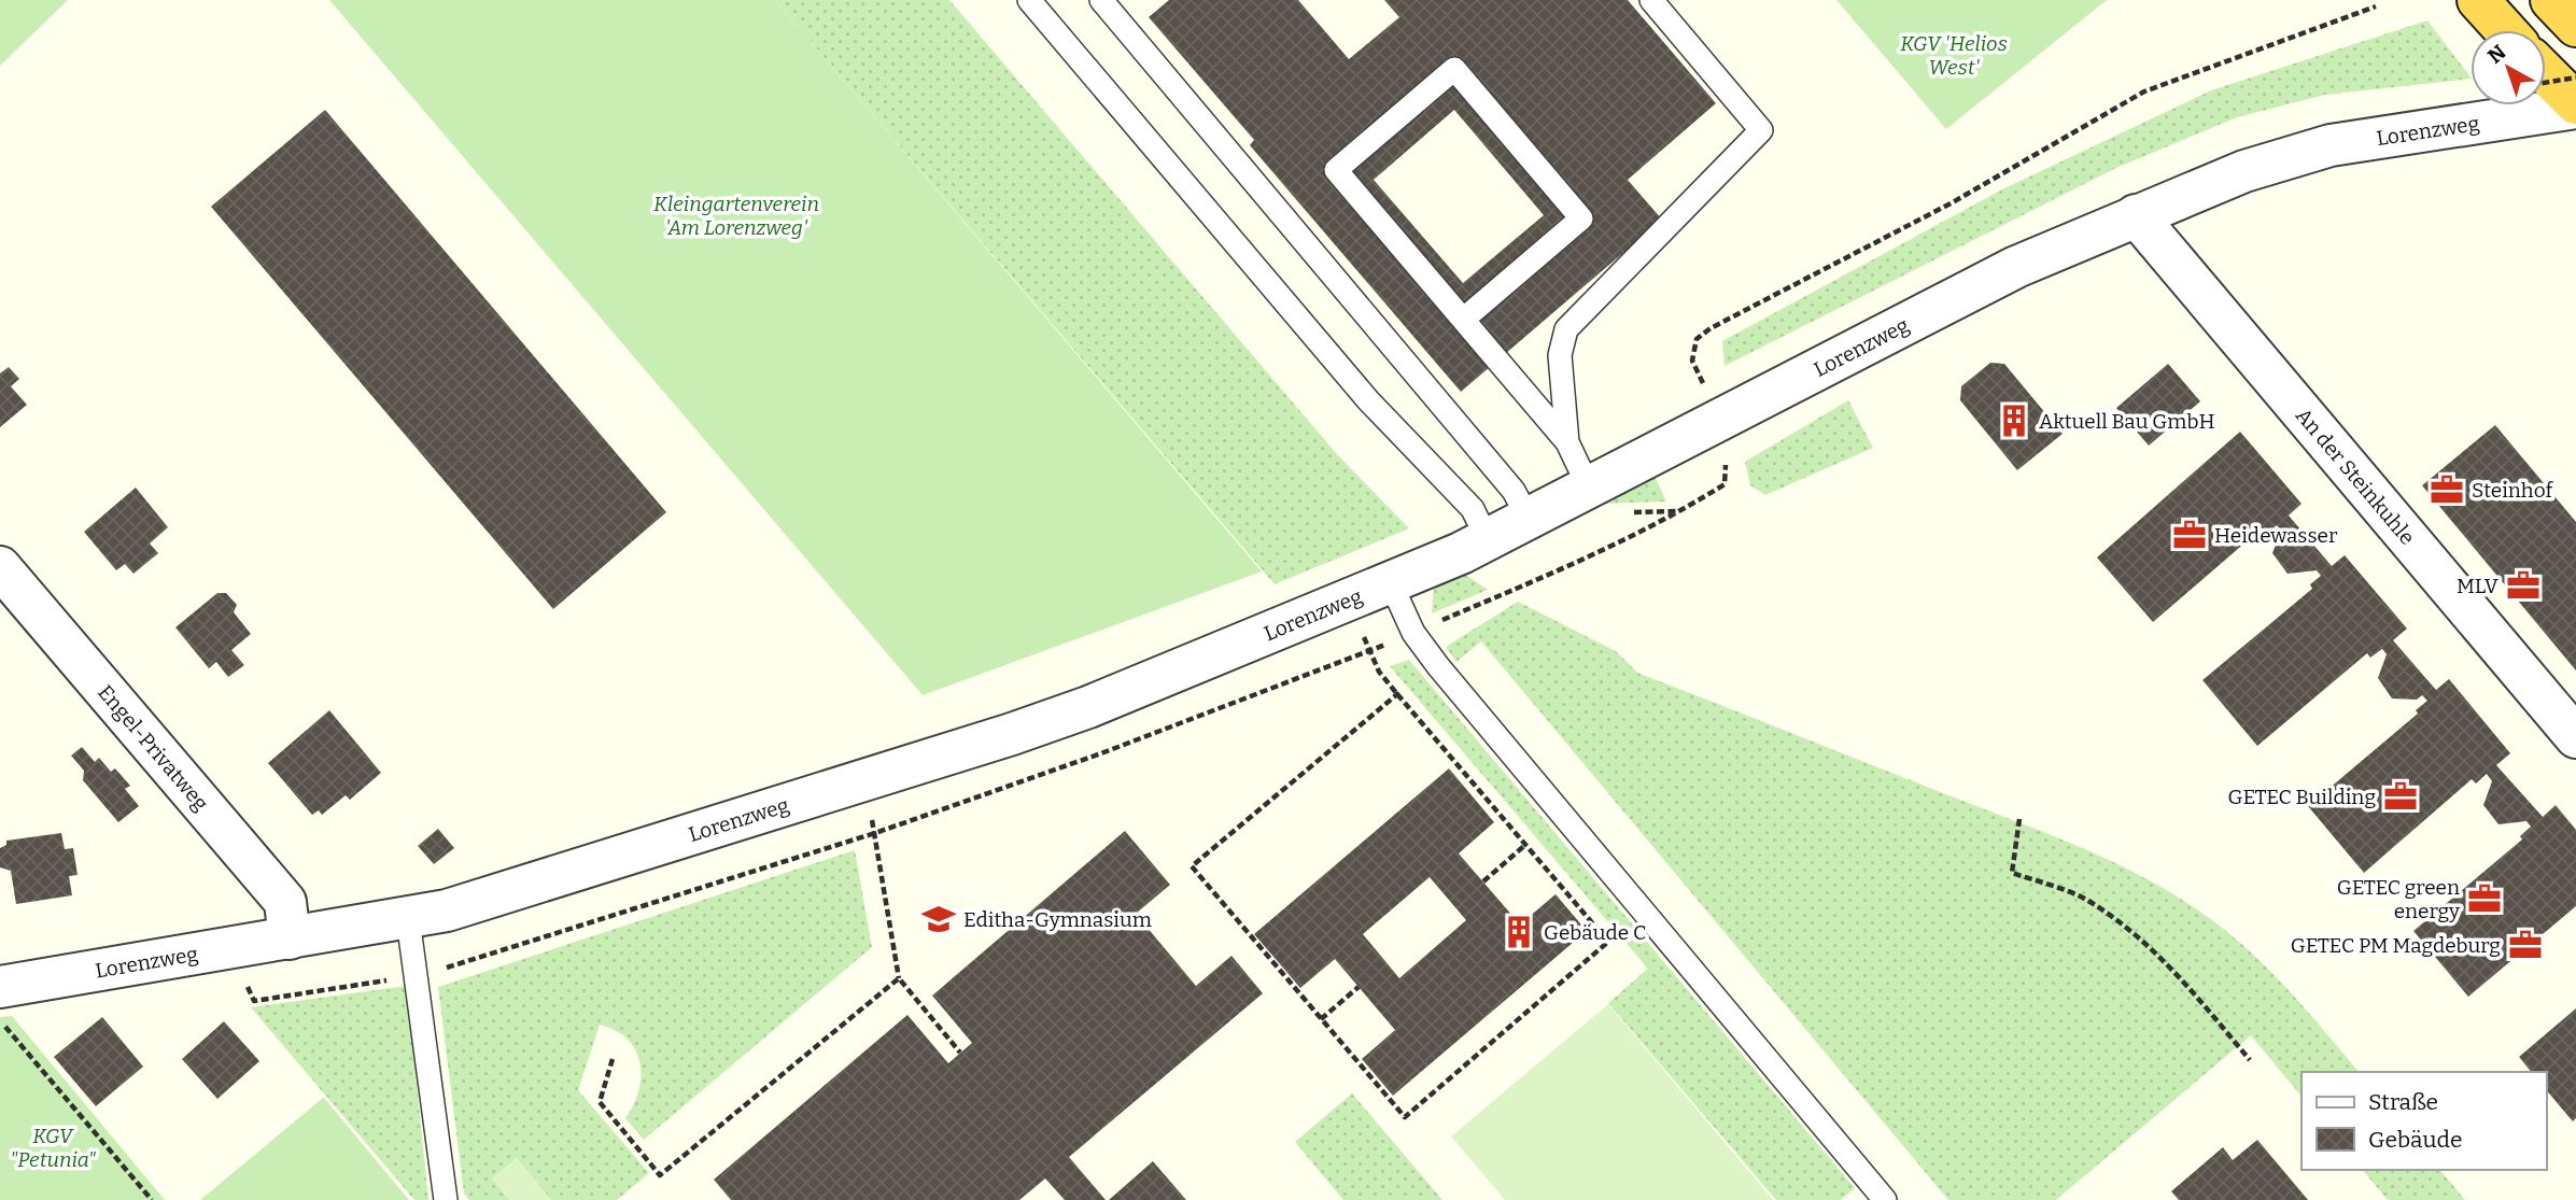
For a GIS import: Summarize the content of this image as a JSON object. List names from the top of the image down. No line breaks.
{"streets":{"street":["Lorenzweg","An der Steinkuhle","Engel-Privatweg"]},"crossings":[["Lorenzweg","An der Steinkuhle"],["Lorenzweg","Engel-Privatweg"]],"parks":["KGV 'Helios West'","Kleingartenverein 'Am Lorenzweg'","KGV \"Petunia\""],"places":{"building":["Aktuell Bau GmbH","Gebäude C"],"office":["Steinhof","Heidewasser","MLV","GETEC Building","GETEC green energy","GETEC PM Magdeburg"],"school or university":["Editha-Gymnasium"]},"legend":["Straße","Gebäude"],"north":"top left"}
